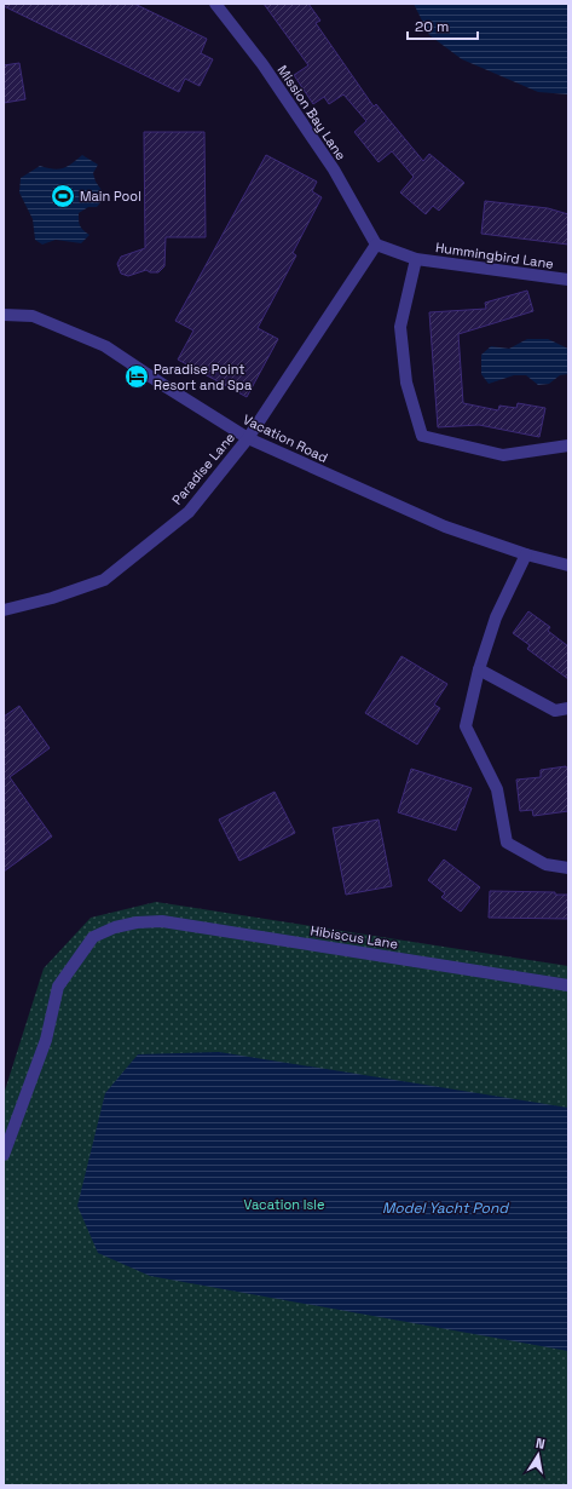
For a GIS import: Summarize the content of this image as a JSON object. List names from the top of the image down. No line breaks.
{"streets":{"street":["Mission Bay Lane","Hummingbird Lane","Vacation Road","Paradise Lane","Hibiscus Lane"]},"crossings":[["Mission Bay Lane","Hummingbird Lane"],["Mission Bay Lane","Paradise Lane"],["Hummingbird Lane","Paradise Lane"],["Vacation Road","Paradise Lane"]],"water":["Model Yacht Pond"],"parks":["Vacation Isle"],"places":{"sports":["Main Pool"],"hotel":["Paradise Point Resort and Spa"]},"scale_bar":"20 m","north":"top"}
